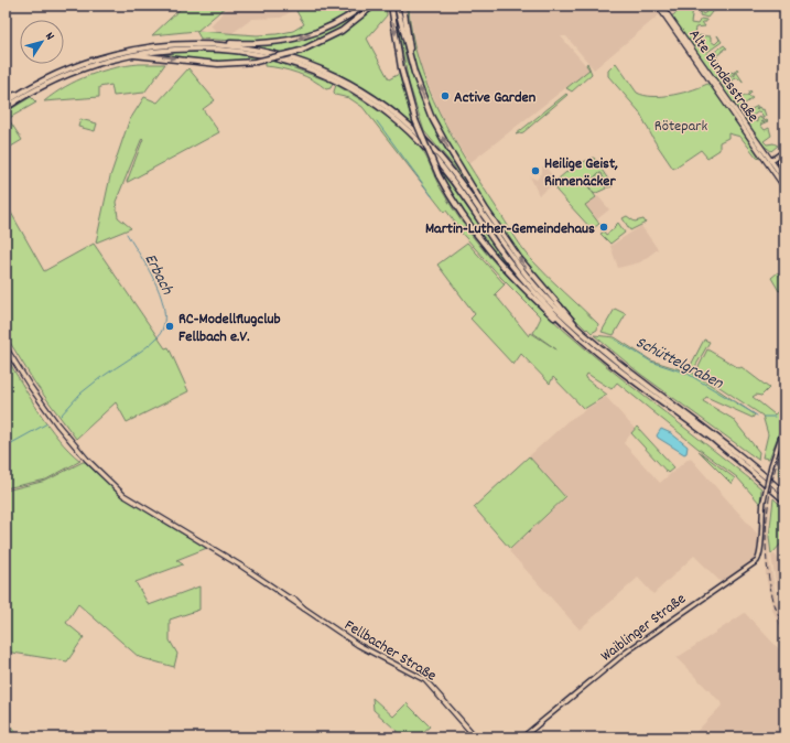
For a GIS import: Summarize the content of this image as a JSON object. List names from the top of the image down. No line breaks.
{"streets":{"main road":["Alte Bundesstraße","Fellbacher Straße"],"street":["Waiblinger Straße"]},"water":["Erbach","Schüttelgraben"],"parks":["Rötepark"],"places":["Active Garden","Heilige Geist, Rinnenäcker","Martin-Luther-Gemeindehaus","RC-Modellflugclub Fellbach e.V."],"north":"top right"}
